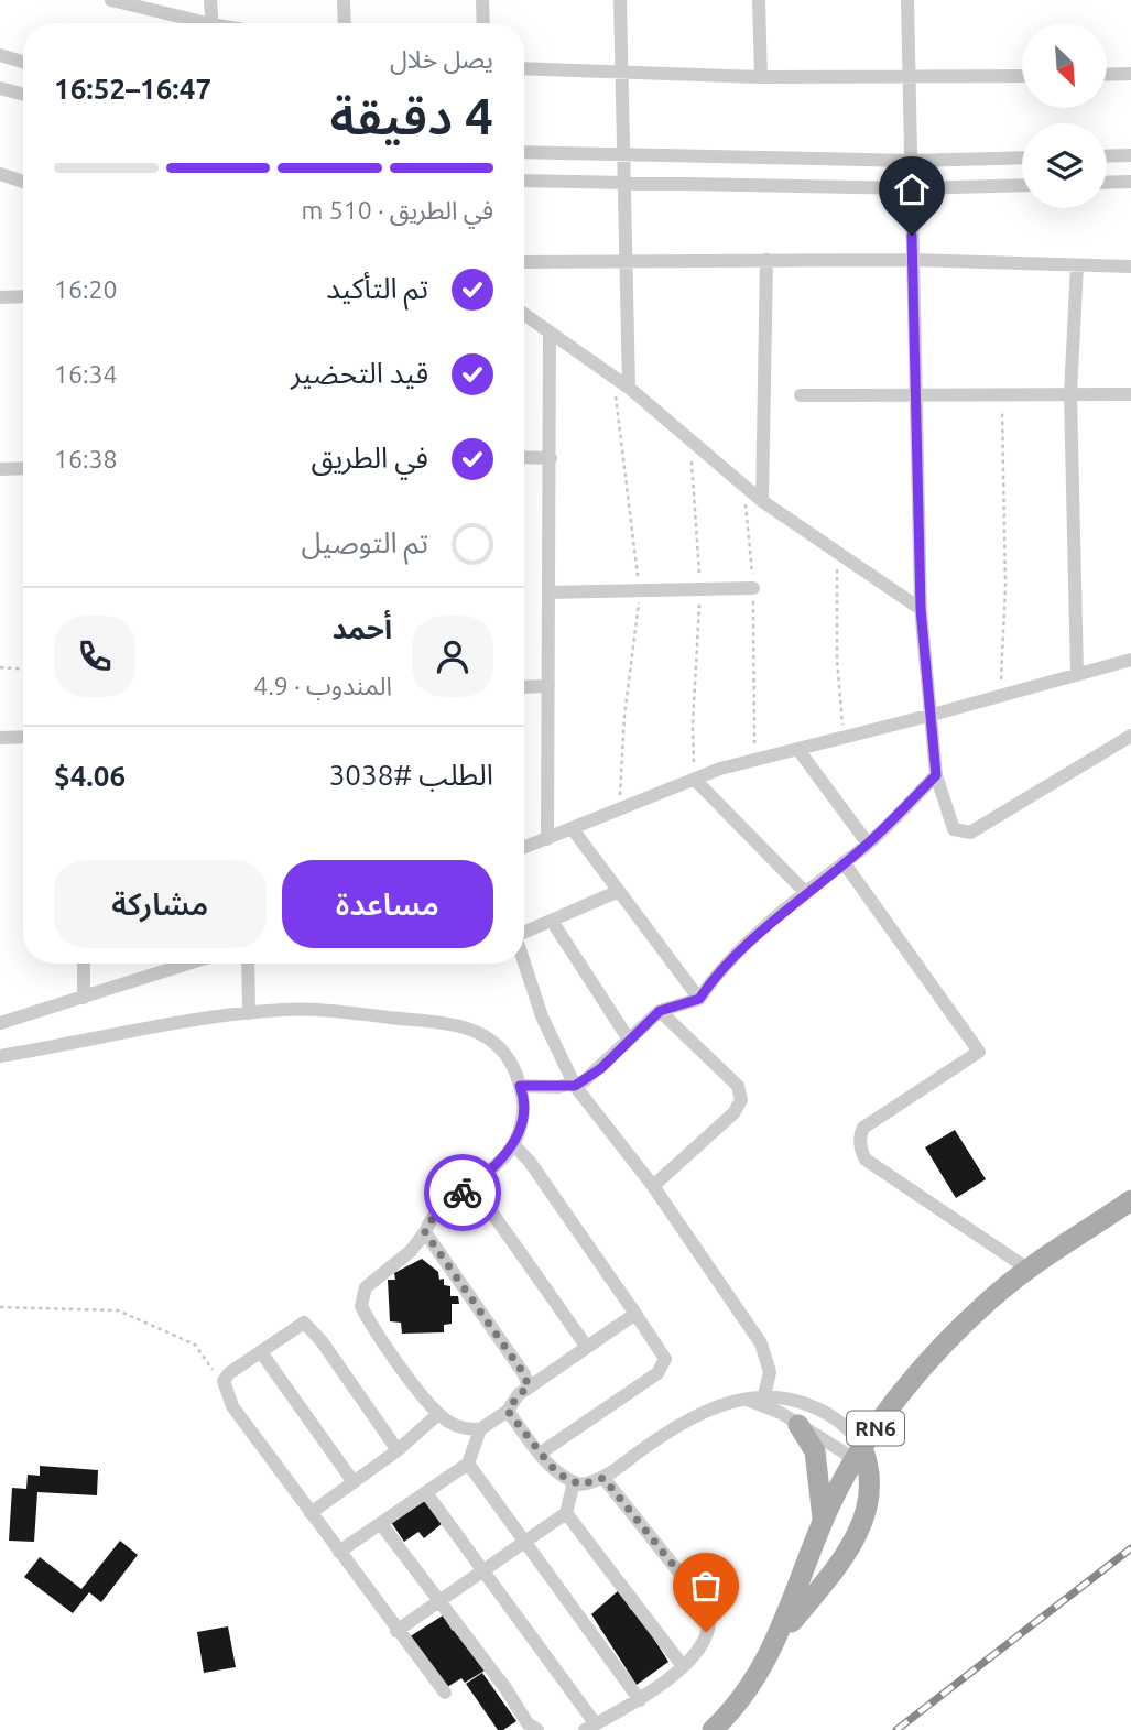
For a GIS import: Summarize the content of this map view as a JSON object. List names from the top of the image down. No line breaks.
{"streets":{"main road":["RN6"]},"north":"bottom right","page":{"heading":["4 دقيقة","يصل خلال","16:47–16:52"],"panel":["أحمد","المندوب · 4.9","الطلب #3038","$4.06"],"bar":"في الطريق · 510 m","list":[["تم التأكيد","16:20"],["قيد التحضير","16:34"],["في الطريق","16:38"],"تم التوصيل"],"buttons":["مساعدة","مشاركة"]}}
